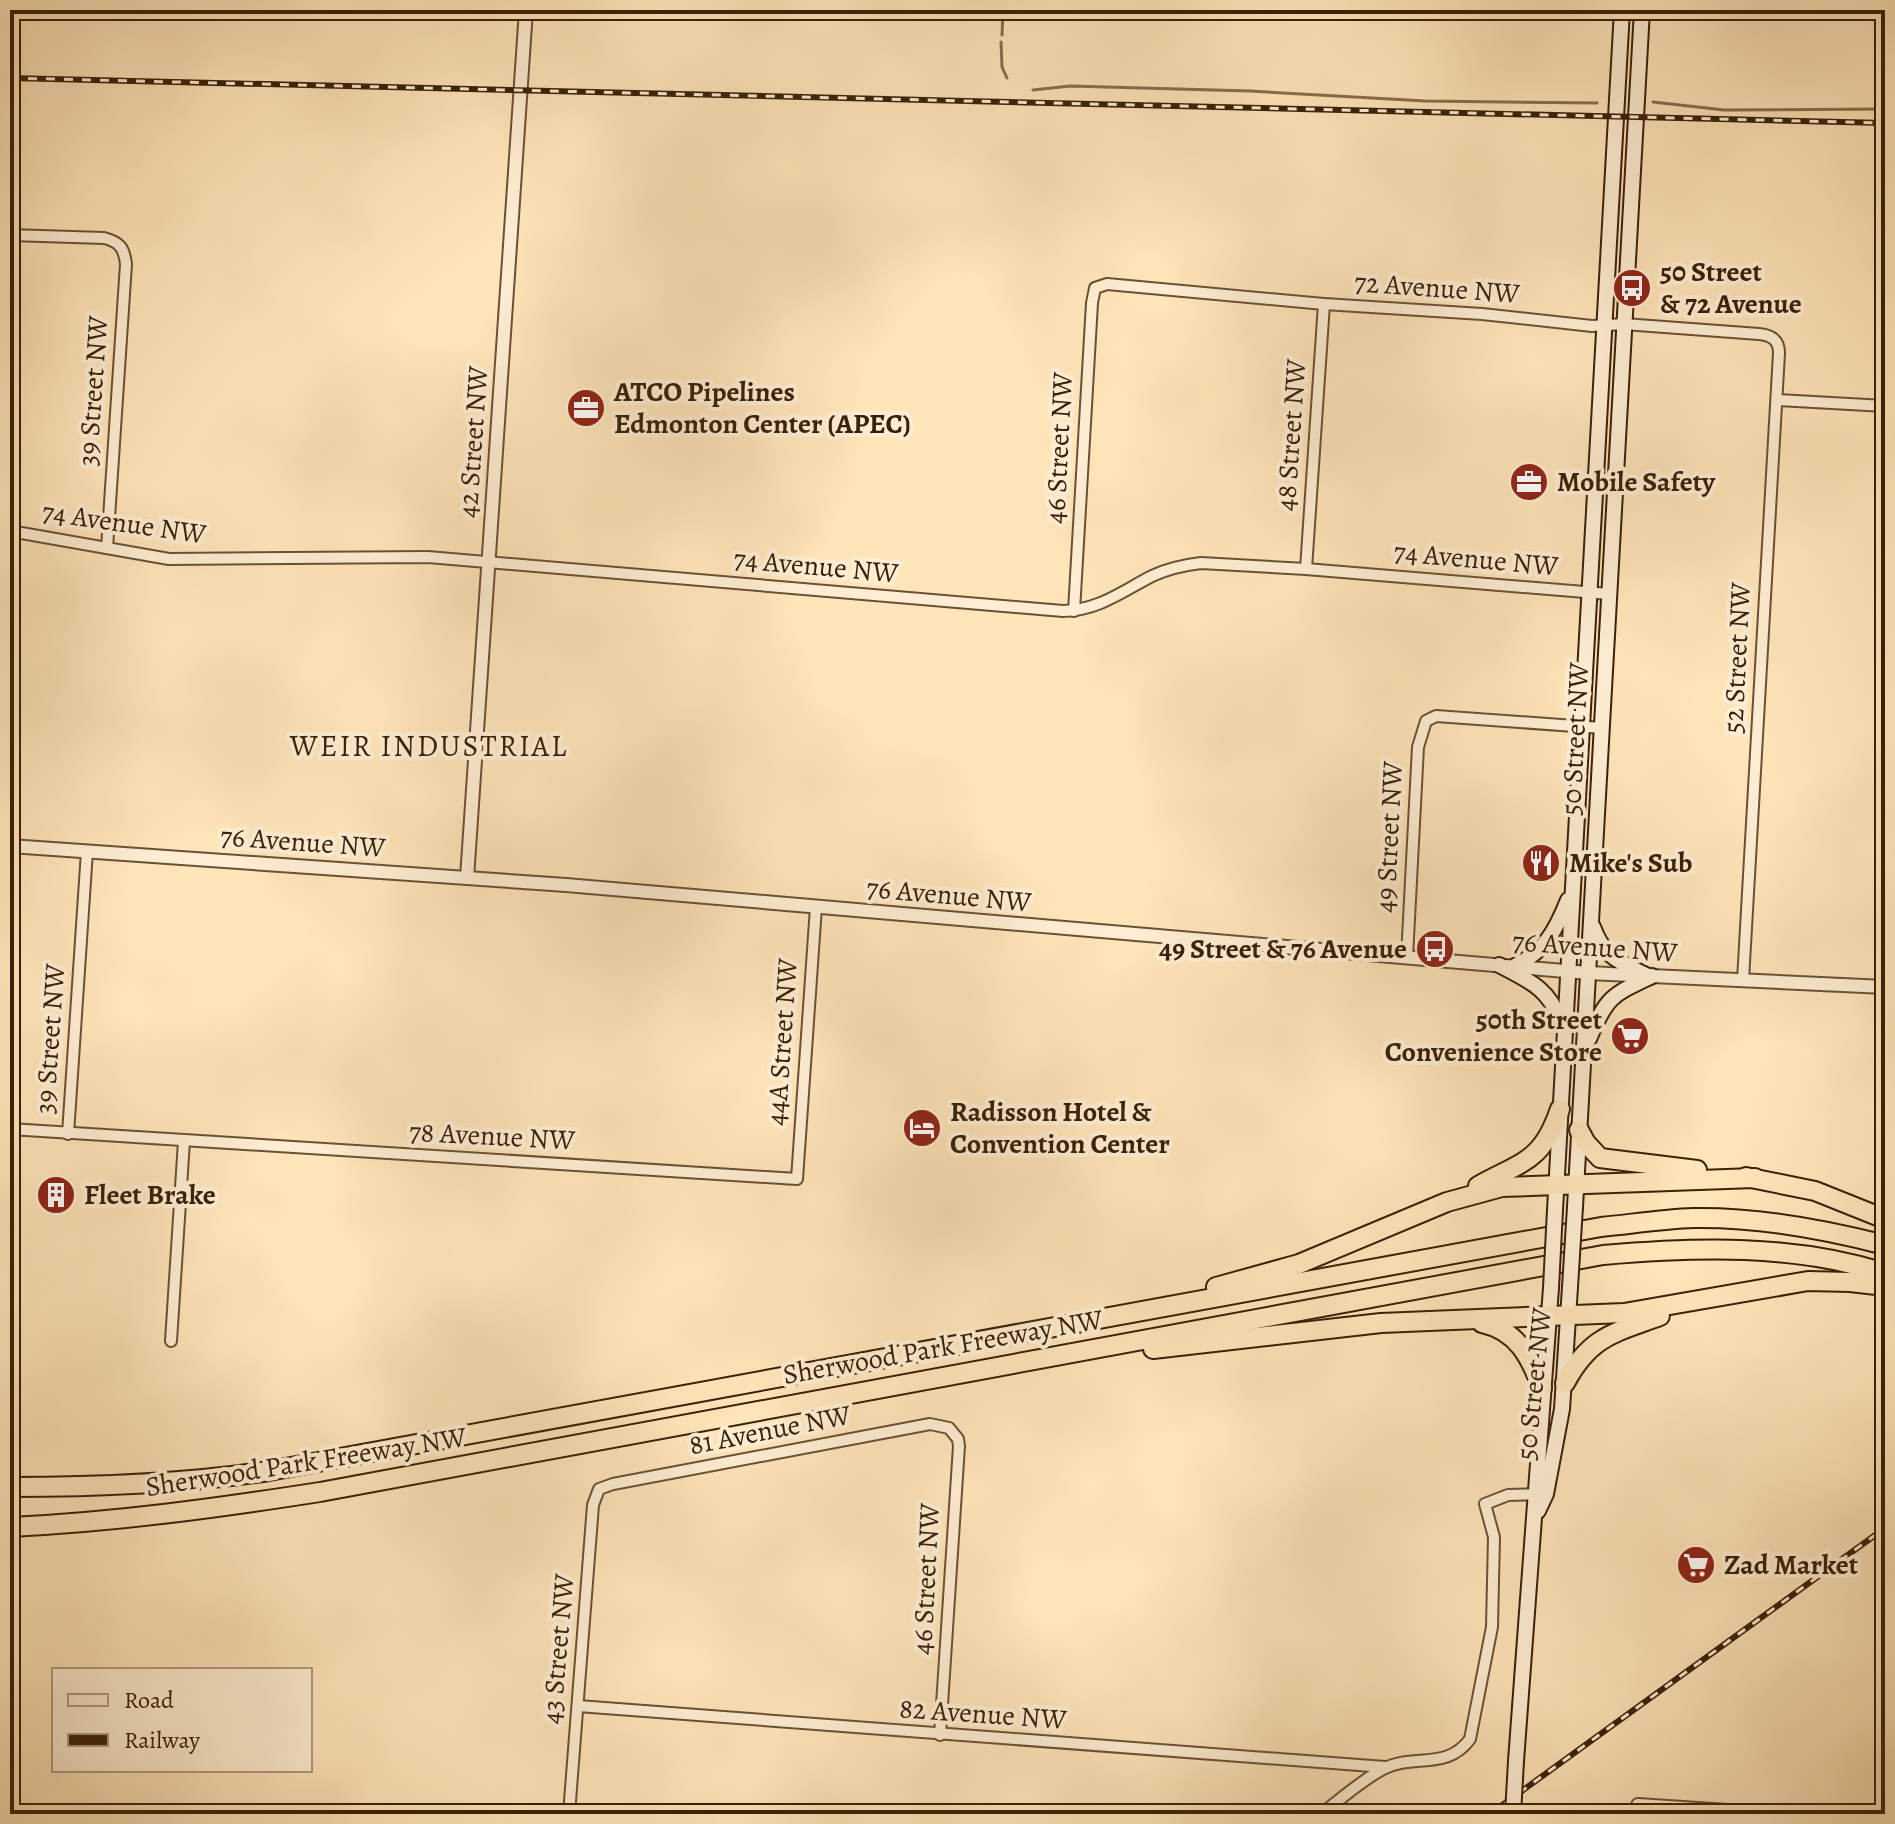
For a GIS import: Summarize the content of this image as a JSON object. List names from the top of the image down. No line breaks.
{"streets":{"highway":["Sherwood Park Freeway NW"],"main road":["50 Street NW"],"street":["72 Avenue NW","39 Street NW","48 Street NW","42 Street NW","46 Street NW","74 Avenue NW","52 Street NW","49 Street NW","76 Avenue NW","44A Street NW","78 Avenue NW","81 Avenue NW","43 Street NW","82 Avenue NW"]},"crossings":[["72 Avenue NW","48 Street NW"],["72 Avenue NW","46 Street NW"],["72 Avenue NW","52 Street NW"],["72 Avenue NW","50 Street NW"],["39 Street NW","74 Avenue NW"],["39 Street NW","76 Avenue NW"],["39 Street NW","78 Avenue NW"],["48 Street NW","74 Avenue NW"],["42 Street NW","74 Avenue NW"],["42 Street NW","76 Avenue NW"],["46 Street NW","74 Avenue NW"],["46 Street NW","81 Avenue NW"],["46 Street NW","82 Avenue NW"],["74 Avenue NW","50 Street NW"],["52 Street NW","76 Avenue NW"],["50 Street NW","49 Street NW"],["50 Street NW","76 Avenue NW"],["49 Street NW","76 Avenue NW"],["76 Avenue NW","44A Street NW"],["44A Street NW","78 Avenue NW"],["81 Avenue NW","43 Street NW"],["43 Street NW","82 Avenue NW"]],"districts":["WEIR INDUSTRIAL"],"places":{"bus stop":["50 Street & 72 Avenue","49 Street & 76 Avenue"],"office":["ATCO Pipelines Edmonton Center (APEC)","Mobile Safety"],"restaurant":["Mike's Sub"],"supermarket":["50th Street Convenience Store","Zad Market"],"hotel":["Radisson Hotel & Convention Center"],"building":["Fleet Brake"]},"legend":["Road","Railway"]}
